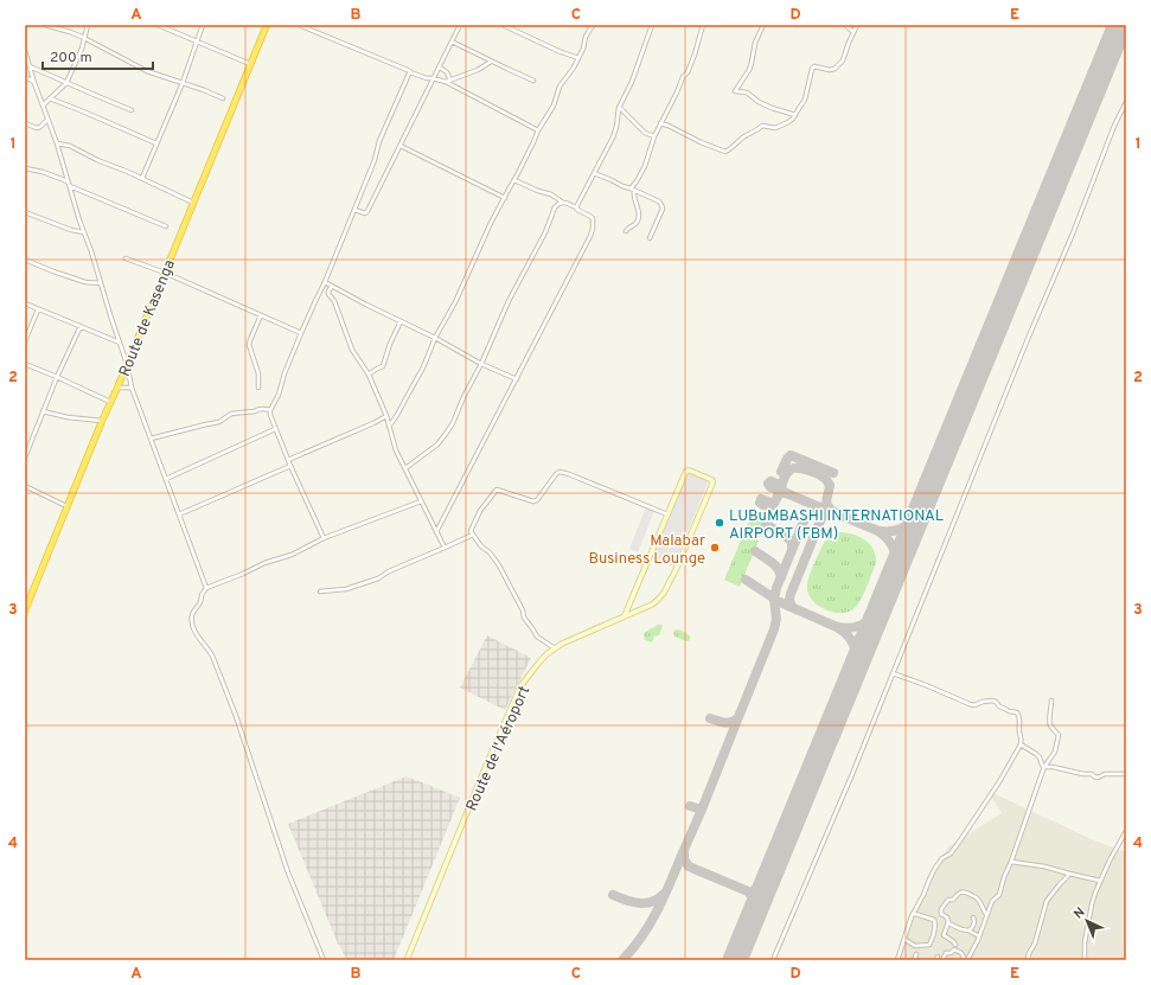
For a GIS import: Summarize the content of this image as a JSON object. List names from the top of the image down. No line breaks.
{"streets":{"highway":["Route de Kasenga"],"main road":["Route de l'Aéroport"]},"places":["LUBuMBASHI INTERNATIONAL AIRPORT (FBM)","Malabar Business Lounge"],"scale_bar":"200 m","north":"top left","grid":{"columns":["A","B","C","D","E"],"rows":["1","2","3","4"]}}
